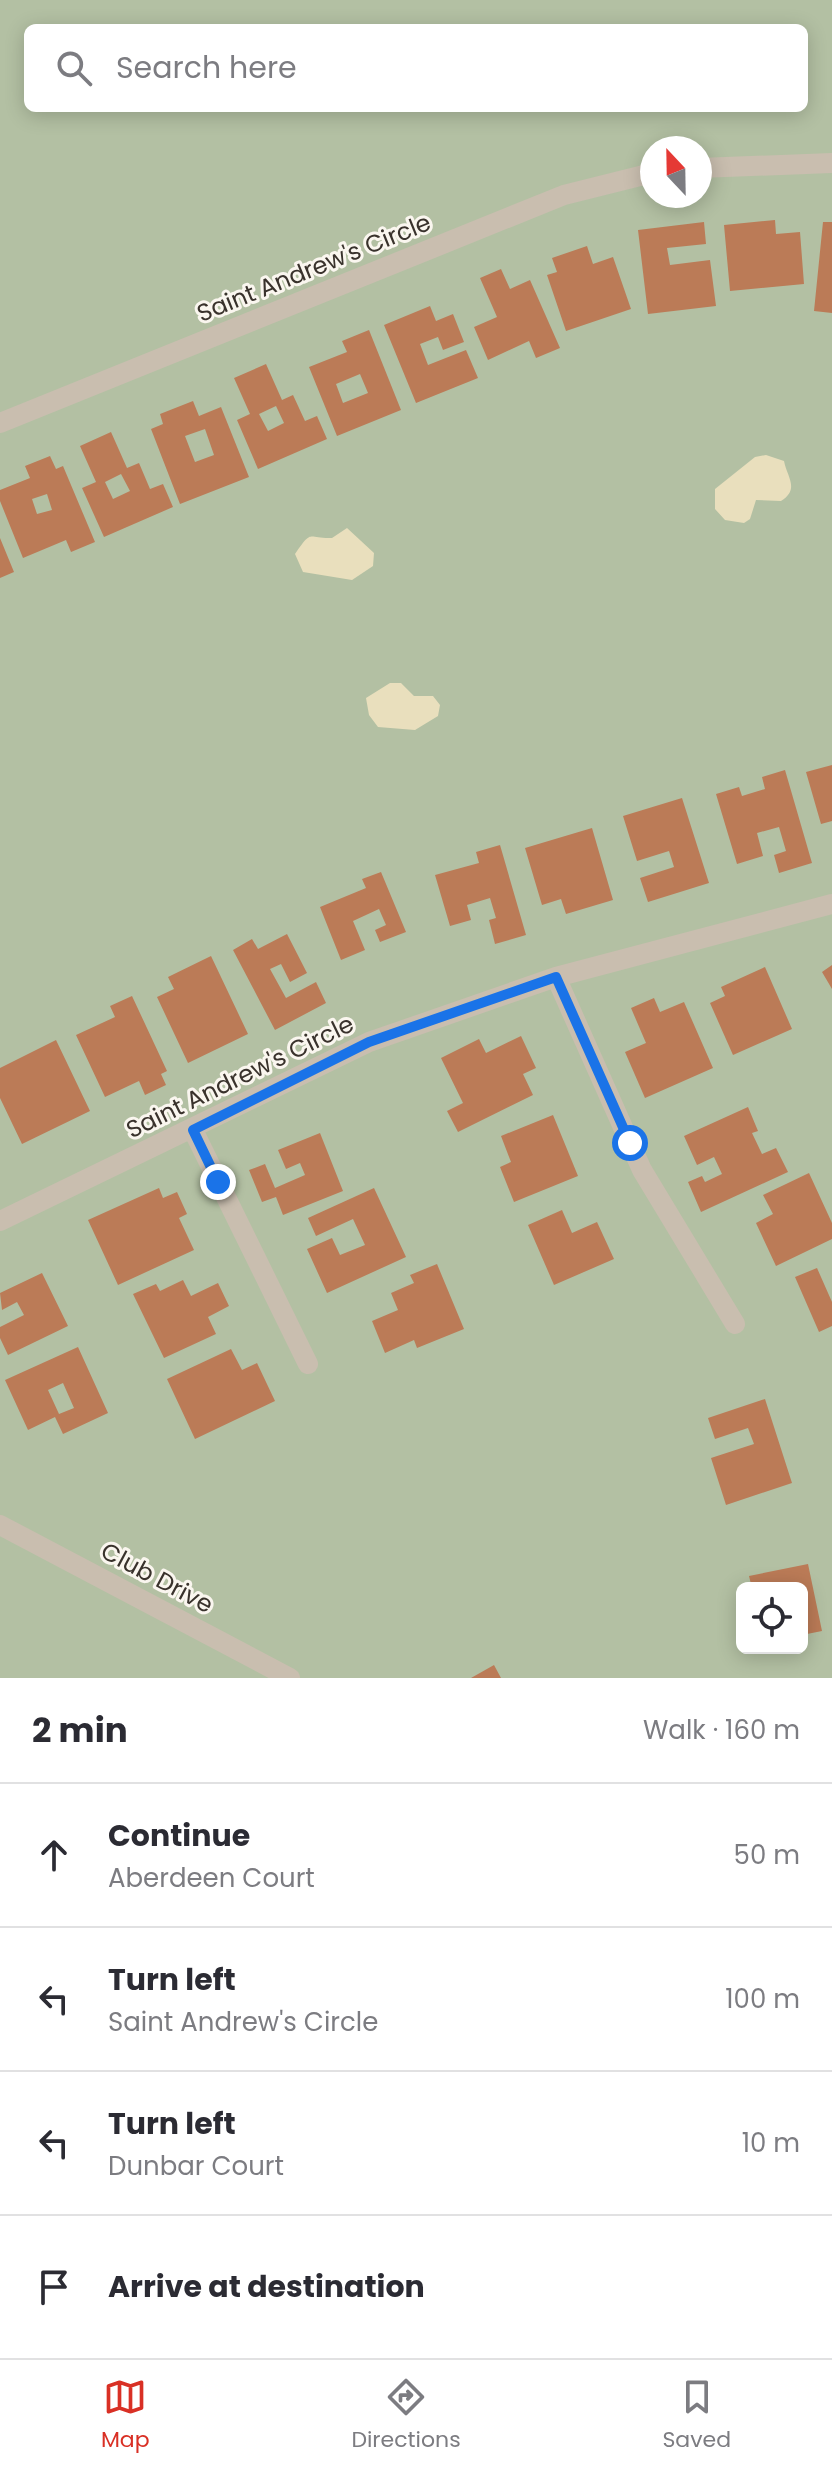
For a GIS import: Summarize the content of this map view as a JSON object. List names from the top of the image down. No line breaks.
{"streets":{"street":["Saint Andrew's Circle","Club Drive"]},"north":"top","page":{"search":"Search here","heading":["2 min","Walk · 160 m"],"list":[["Continue","Aberdeen Court","50 m"],["Turn left","Saint Andrew's Circle","100 m"],["Turn left","Dunbar Court","10 m"],"Arrive at destination"],"nav":["Map","Directions","Saved"]}}
